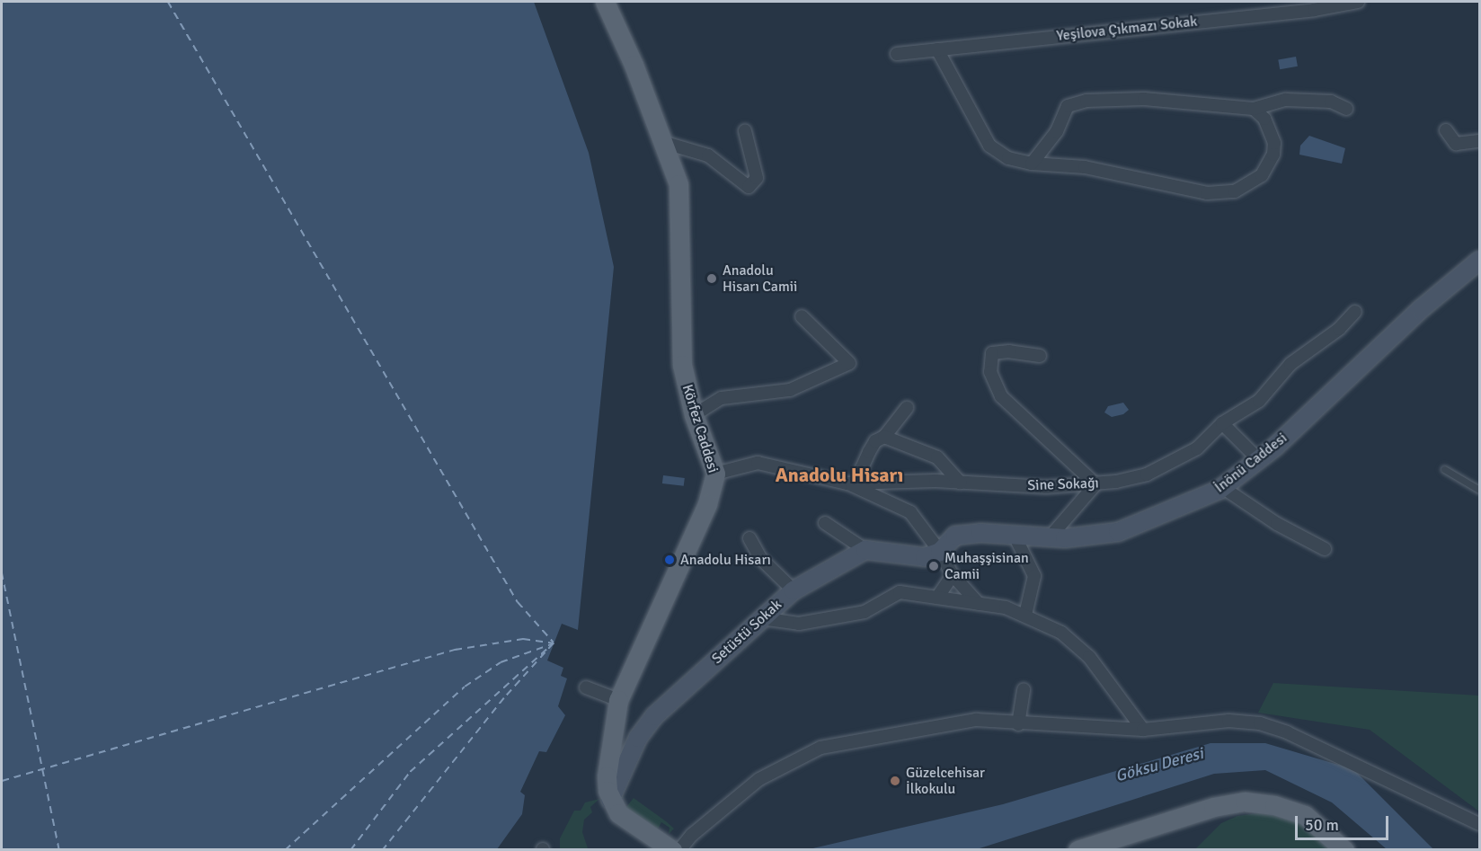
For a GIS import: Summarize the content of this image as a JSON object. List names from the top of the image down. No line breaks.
{"streets":{"main road":["Körfez Caddesi"],"street":["Yeşilova Çıkmazı Sokak","İnönü Caddesi","Sine Sokağı","Setüstü Sokak"]},"crossings":[["Körfez Caddesi","Sine Sokağı"],["Körfez Caddesi","Setüstü Sokak"]],"districts":["Anadolu Hisarı"],"water":["Göksu Deresi"],"places":["Anadolu Hisarı Camii","Anadolu Hisarı","Muhaşşisinan Camii","Güzelcehisar İlkokulu"],"scale_bar":"50 m"}
